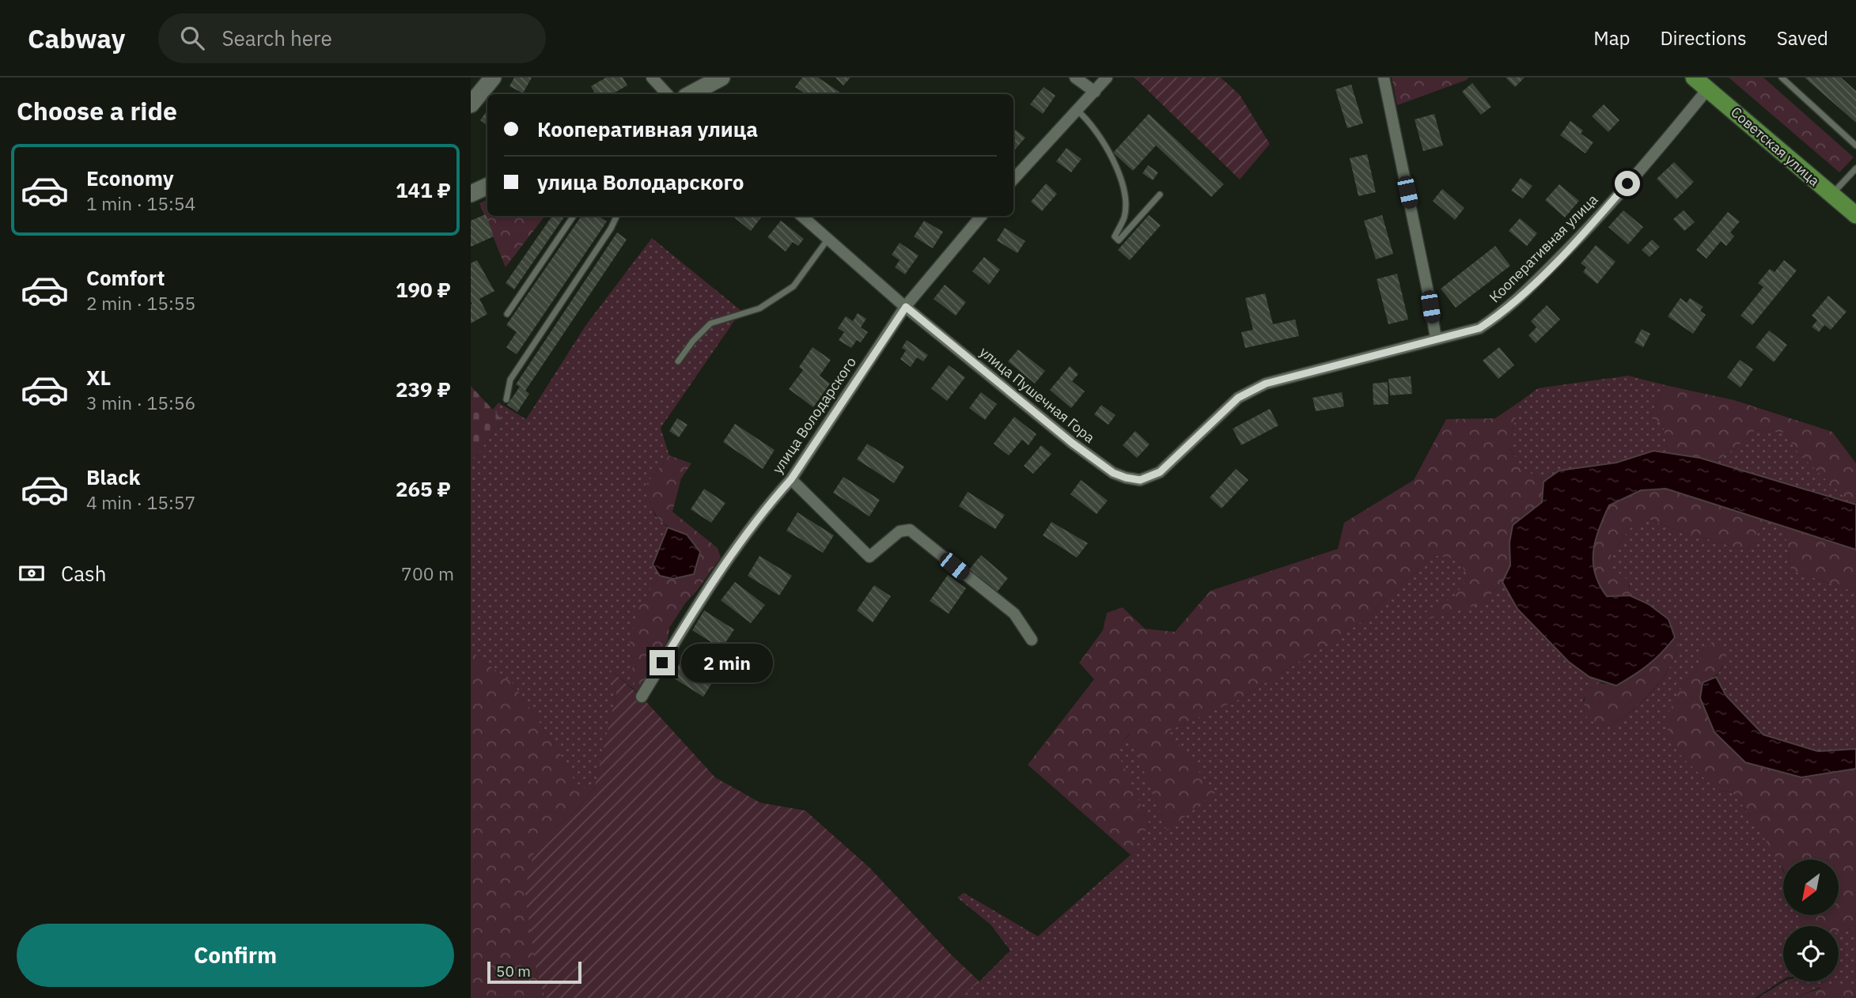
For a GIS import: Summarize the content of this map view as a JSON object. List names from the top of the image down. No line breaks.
{"streets":{"main road":["Советская улица"],"street":["Кооперативная улица","улица Пушечная Гора","улица Володарского"]},"crossings":[["Советская улица","Кооперативная улица"],["Кооперативная улица","улица Пушечная Гора"],["улица Пушечная Гора","улица Володарского"]],"scale_bar":"50 m","north":"bottom left","page":{"header":"Cabway","search":"Search here","nav":["Map","Directions","Saved"],"heading":"Choose a ride","banner":["Кооперативная улица","улица Володарского"],"list":[{"name":"Economy","note":"1 min · 15:54","value":"141 ₽"},{"name":"Comfort","note":"2 min · 15:55","value":"190 ₽"},{"name":"XL","note":"3 min · 15:56","value":"239 ₽"},{"name":"Black","note":"4 min · 15:57","value":"265 ₽"}],"pay":["Cash","700 m"],"bubble":"2 min","buttons":"Confirm","scale":"50 m"}}
